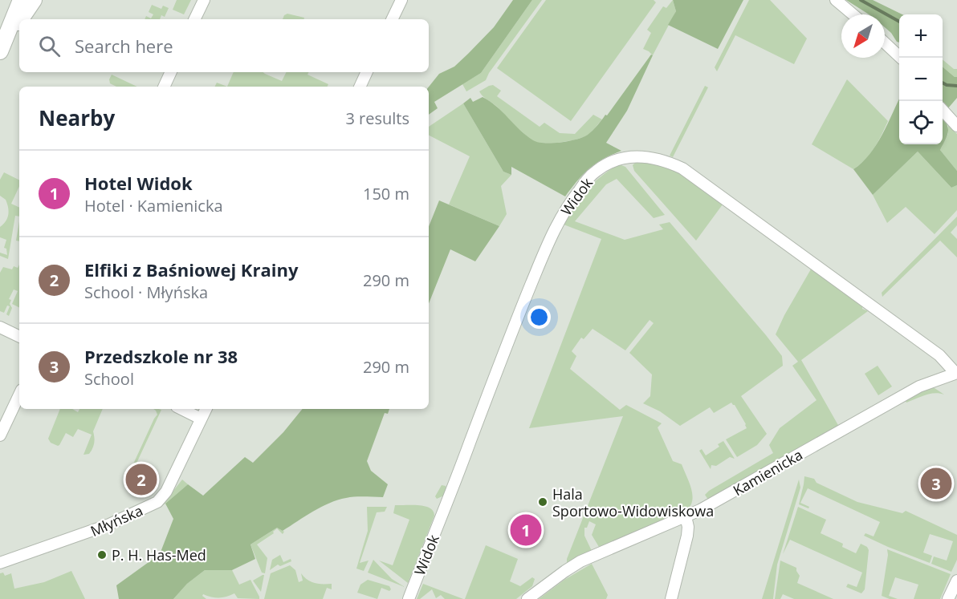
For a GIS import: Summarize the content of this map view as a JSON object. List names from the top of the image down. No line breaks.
{"streets":{"street":["Widok","Kamienicka","Młyńska"]},"crossings":[["Widok","Kamienicka"]],"places":["Hala Sportowo-Widowiskowa","P. H. Has-Med"],"north":"bottom left","page":{"map_buttons":["+","−"],"search":"Search here","heading":["Nearby","3 results"],"list":[{"mark":"1","name":"Hotel Widok","note":"Hotel · Kamienicka","value":"150 m"},{"mark":"2","name":"Elfiki z Baśniowej Krainy","note":"School · Młyńska","value":"290 m"},{"mark":"3","name":"Przedszkole nr 38","note":"School","value":"290 m"}],"pins":["2","3","1"]}}
